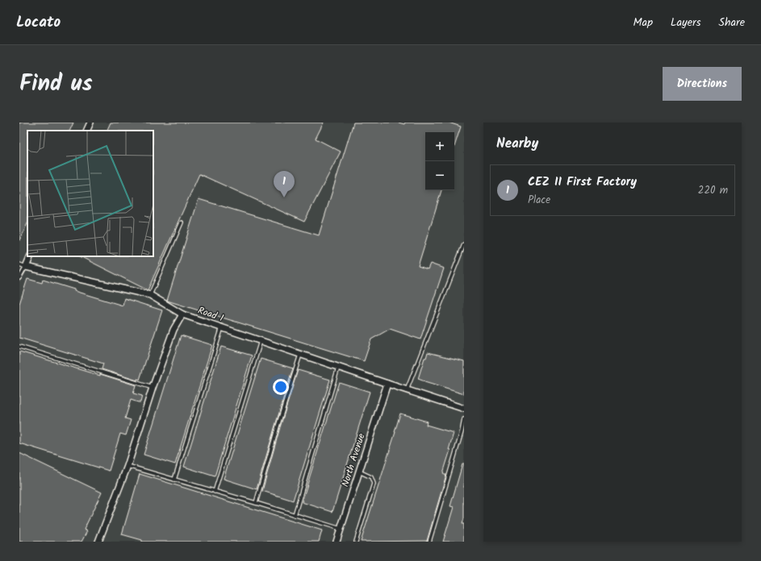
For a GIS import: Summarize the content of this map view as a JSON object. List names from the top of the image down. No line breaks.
{"streets":{"street":["Road 1","North Avenue"]},"crossings":[["Road 1","North Avenue"]],"page":{"header":"Locato","nav":["Map","Layers","Share"],"title":"Find us","buttons":"Directions","heading":"Nearby","map_buttons":["+","−"],"list":[{"mark":"1","name":"CEZ II First Factory","note":"Place","value":"220 m"}],"pins":"1"}}
